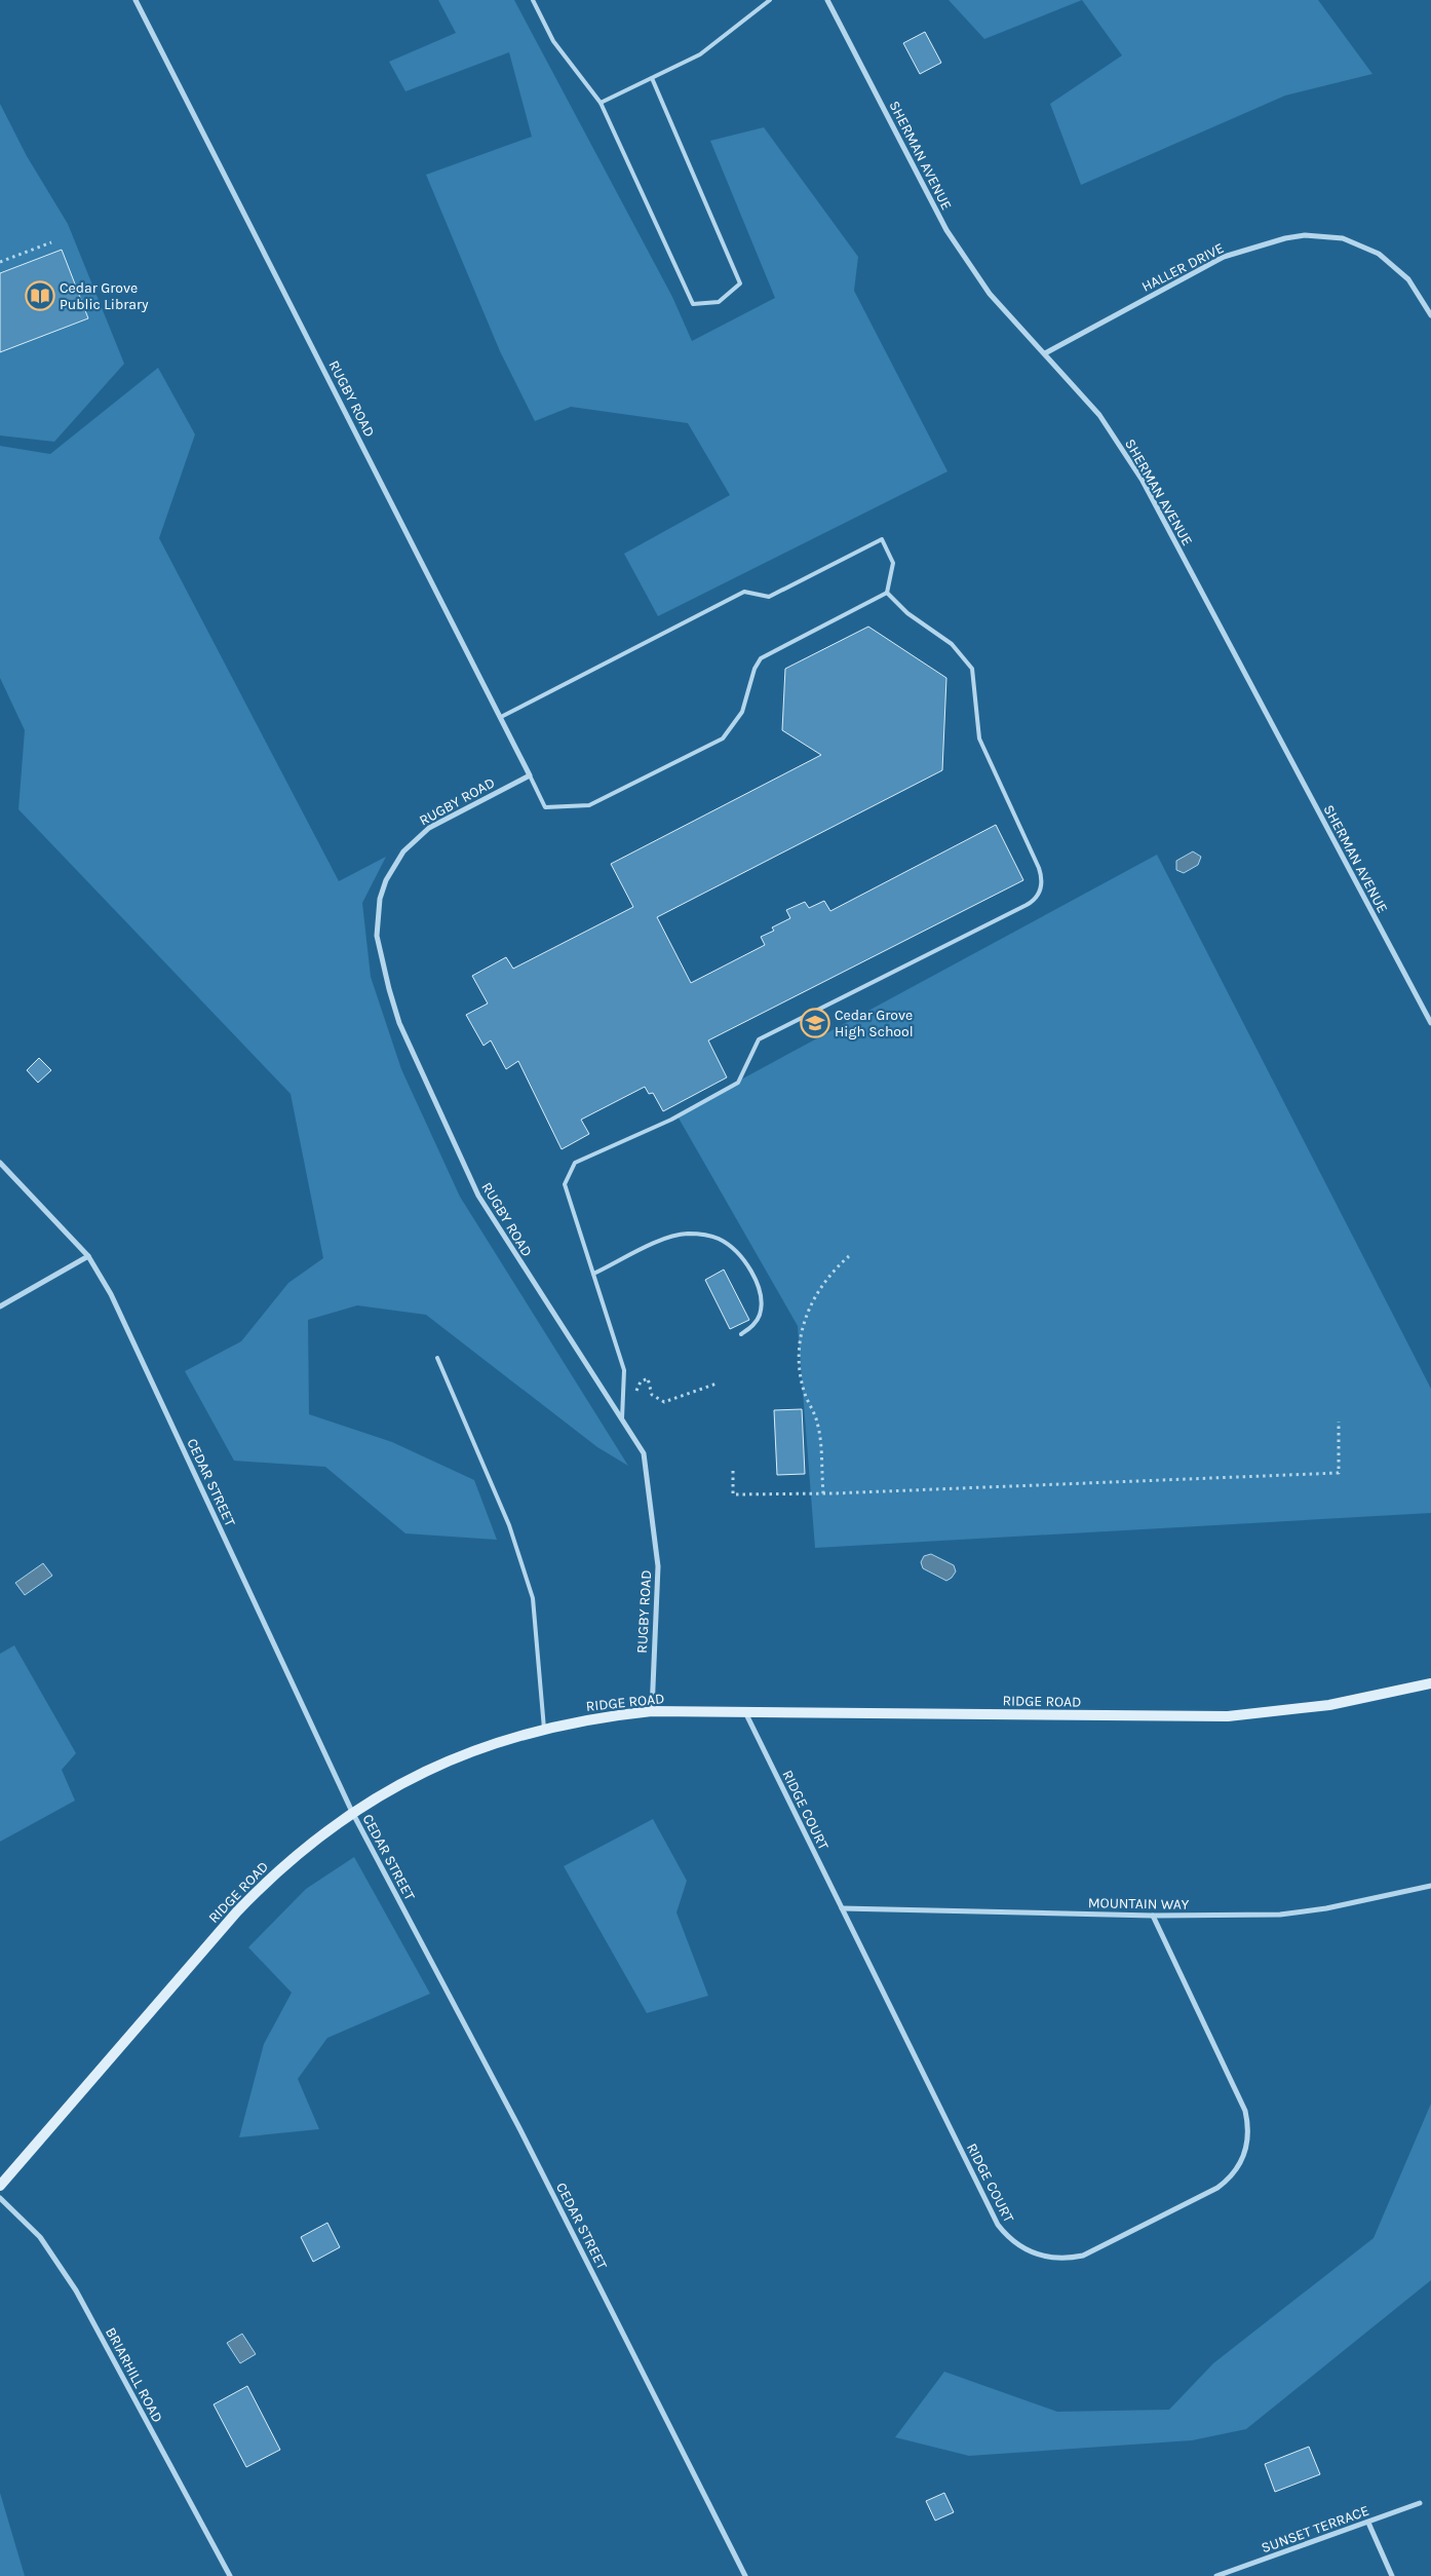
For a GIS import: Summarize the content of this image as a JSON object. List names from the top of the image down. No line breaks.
{"streets":{"main road":["RIDGE ROAD"],"street":["SHERMAN AVENUE","HALLER DRIVE","RUGBY ROAD","CEDAR STREET","RIDGE COURT","MOUNTAIN WAY","BRIARHILL ROAD","SUNSET TERRACE"]},"crossings":[["SHERMAN AVENUE","HALLER DRIVE"],["RUGBY ROAD","RIDGE ROAD"],["CEDAR STREET","RIDGE ROAD"],["RIDGE ROAD","RIDGE COURT"],["RIDGE COURT","MOUNTAIN WAY"]],"places":{"library":["Cedar Grove Public Library"],"school or university":["Cedar Grove High School"]}}
